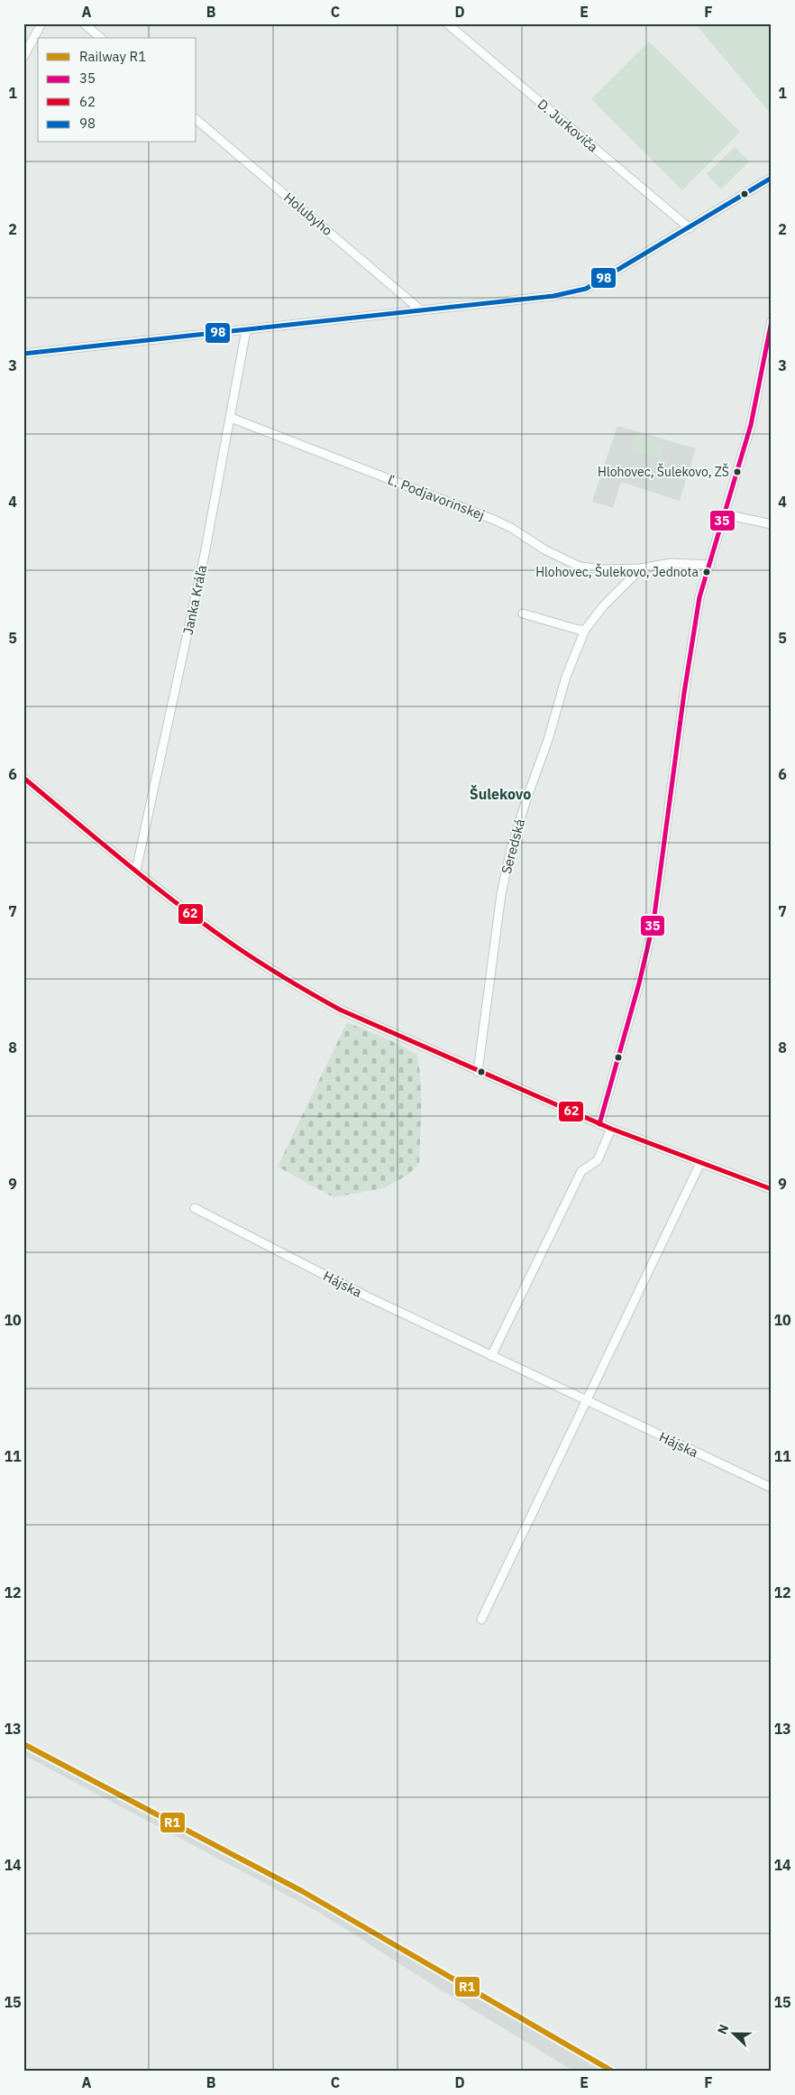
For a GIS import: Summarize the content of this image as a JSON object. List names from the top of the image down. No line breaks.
{"streets":{"street":["D. Jurkoviča","Holubyho","Ľ. Podjavorinskej","Janka Kráľa","Seredská","Hájska"]},"crossings":[["Ľ. Podjavorinskej","Janka Kráľa"]],"districts":["Šulekovo"],"places":["Hlohovec, Šulekovo, ZŠ","Hlohovec, Šulekovo, Jednota"],"lines":["transit line 98","transit line 35","transit line 62","rail line R1"],"legend":["Railway R1","35","62","98"],"north":"left","grid":{"columns":["A","B","C","D","E","F"],"rows":["1","2","3","4","5","6","7","8","9","10","11","12","13","14","15"]}}
